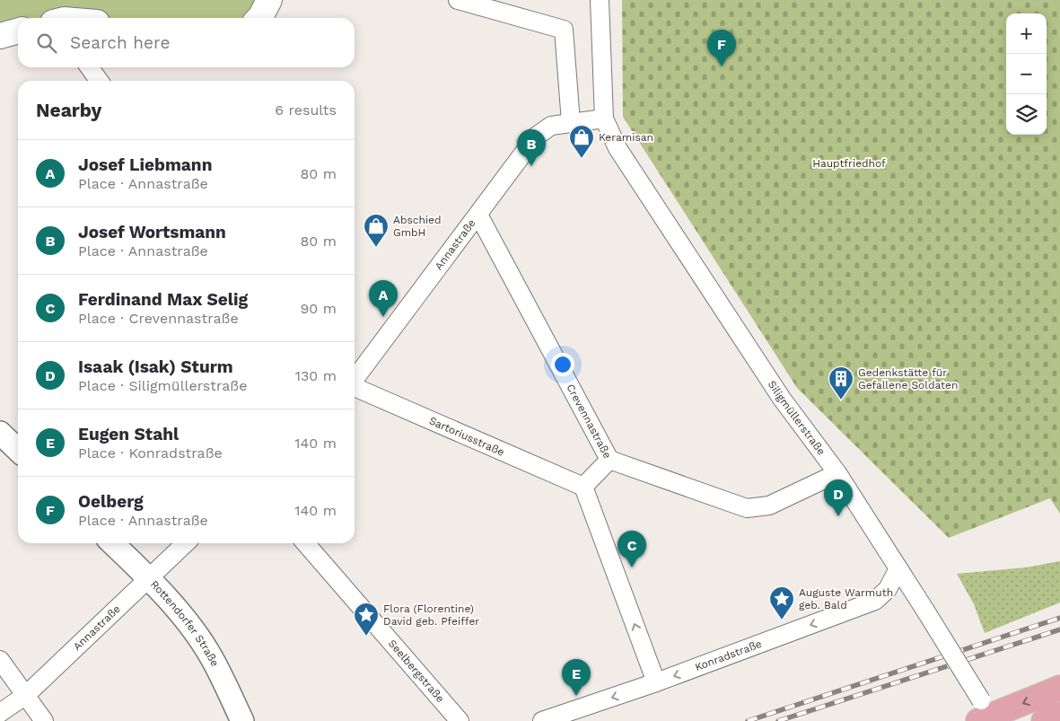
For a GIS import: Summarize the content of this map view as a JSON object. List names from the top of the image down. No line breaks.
{"streets":{"street":["Annastraße","Siligmüllerstraße","Crevennastraße","Sartoriusstraße","Rottendorfer Straße","Konradstraße","Seelbergstraße"]},"crossings":[["Annastraße","Siligmüllerstraße"],["Annastraße","Crevennastraße"],["Annastraße","Rottendorfer Straße"],["Siligmüllerstraße","Konradstraße"],["Crevennastraße","Sartoriusstraße"]],"one_way":["Konradstraße"],"parks":["Hauptfriedhof"],"places":{"shop":["Keramisan","Abschied GmbH"],"building":["Gedenkstätte für Gefallene Soldaten"],"place":["Auguste Warmuth geb. Bald","Flora (Florentine) David geb. Pfeiffer"]},"page":{"map_buttons":["+","−"],"search":"Search here","pins":["F","B","A","D","C","E"],"heading":["Nearby","6 results"],"list":[{"mark":"A","name":"Josef Liebmann","note":"Place · Annastraße","value":"80 m"},{"mark":"B","name":"Josef Wortsmann","note":"Place · Annastraße","value":"80 m"},{"mark":"C","name":"Ferdinand Max Selig","note":"Place · Crevennastraße","value":"90 m"},{"mark":"D","name":"Isaak (Isak) Sturm","note":"Place · Siligmüllerstraße","value":"130 m"},{"mark":"E","name":"Eugen Stahl","note":"Place · Konradstraße","value":"140 m"},{"mark":"F","name":"Oelberg","note":"Place · Annastraße","value":"140 m"}]}}
